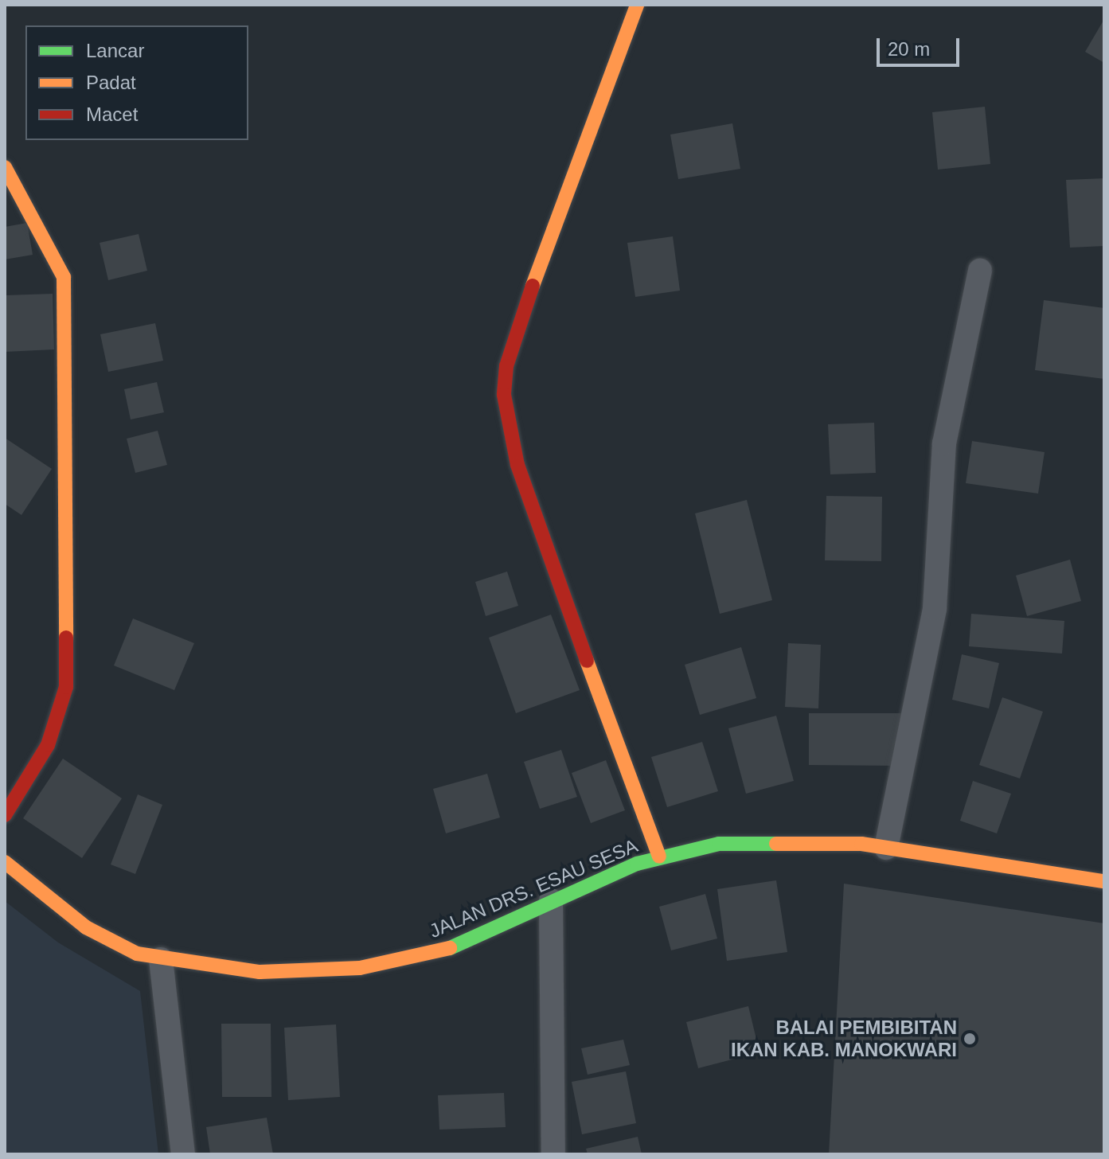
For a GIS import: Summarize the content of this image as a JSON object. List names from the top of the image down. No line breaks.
{"streets":{"main road":["JALAN DRS. ESAU SESA"]},"places":["BALAI PEMBIBITAN IKAN KAB. MANOKWARI"],"legend":["Lancar","Padat","Macet"],"scale_bar":"20 m"}
